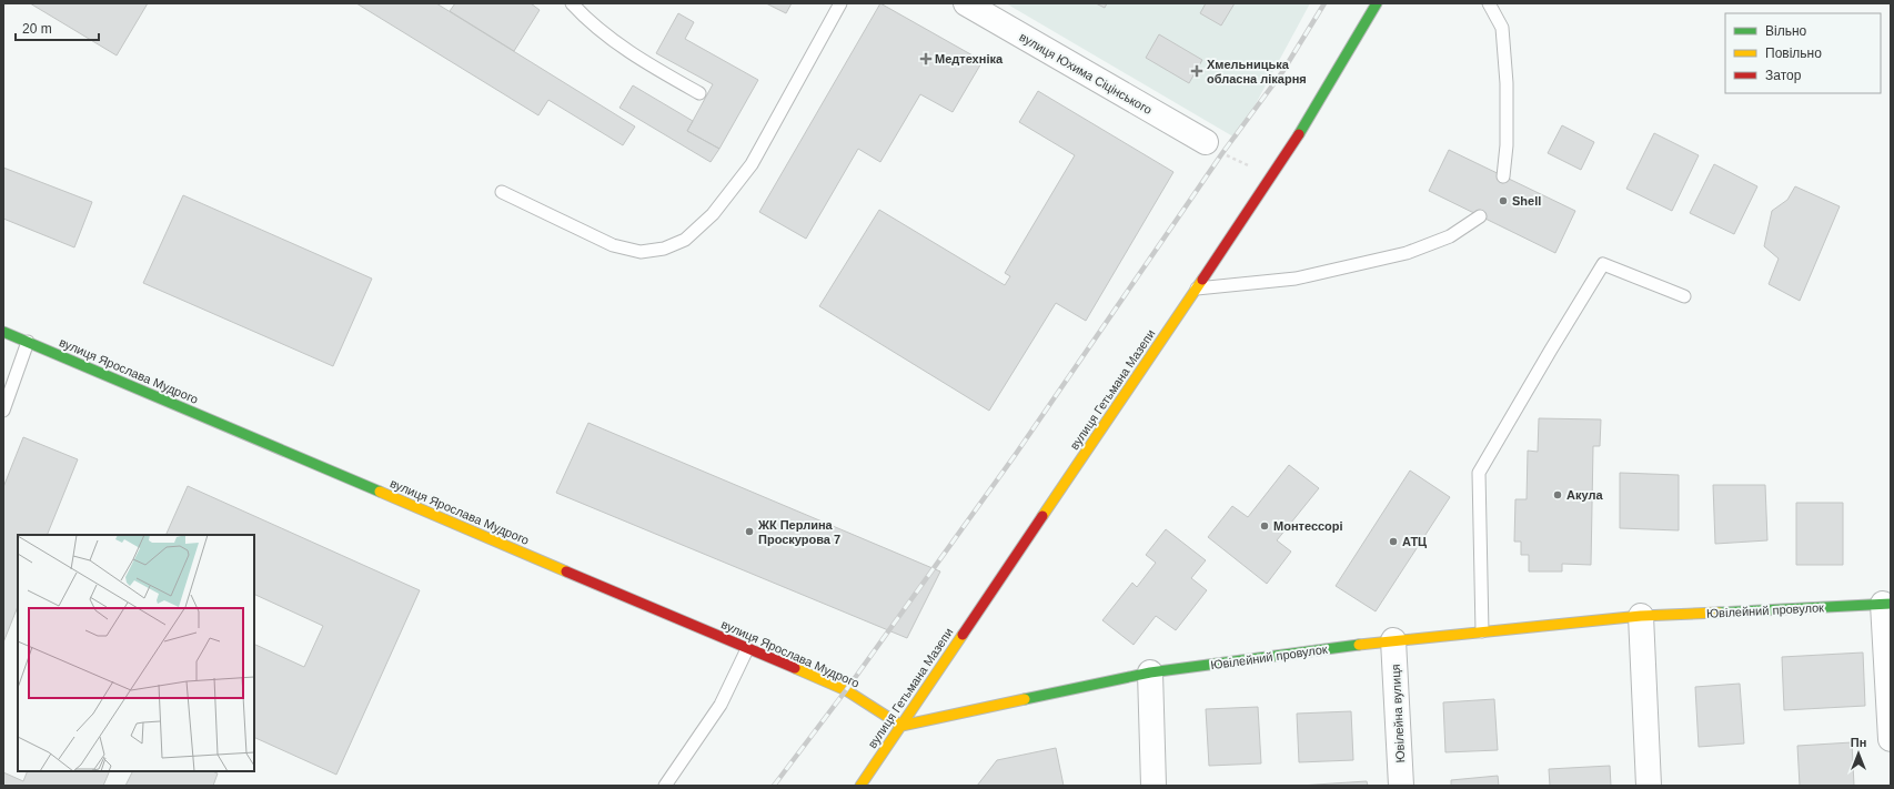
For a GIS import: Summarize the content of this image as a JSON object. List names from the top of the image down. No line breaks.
{"streets":{"street":["вулиця Юхима Сіцінського","вулиця Ярослава Мудрого","вулиця Гетьмана Мазепи","Ювілейний провулок","Ювілейна вулиця"]},"crossings":[["вулиця Ярослава Мудрого","вулиця Гетьмана Мазепи"],["вулиця Ярослава Мудрого","Ювілейний провулок"],["вулиця Гетьмана Мазепи","Ювілейний провулок"],["Ювілейний провулок","Ювілейна вулиця"]],"places":{"health":["Медтехніка","Хмельницька обласна лікарня"],"other":["Shell","Акула","Монтессорі","ЖК Перлина Проскурова 7","АТЦ"]},"legend":["Вільно","Повільно","Затор"],"scale_bar":"20 m","north":"top"}
